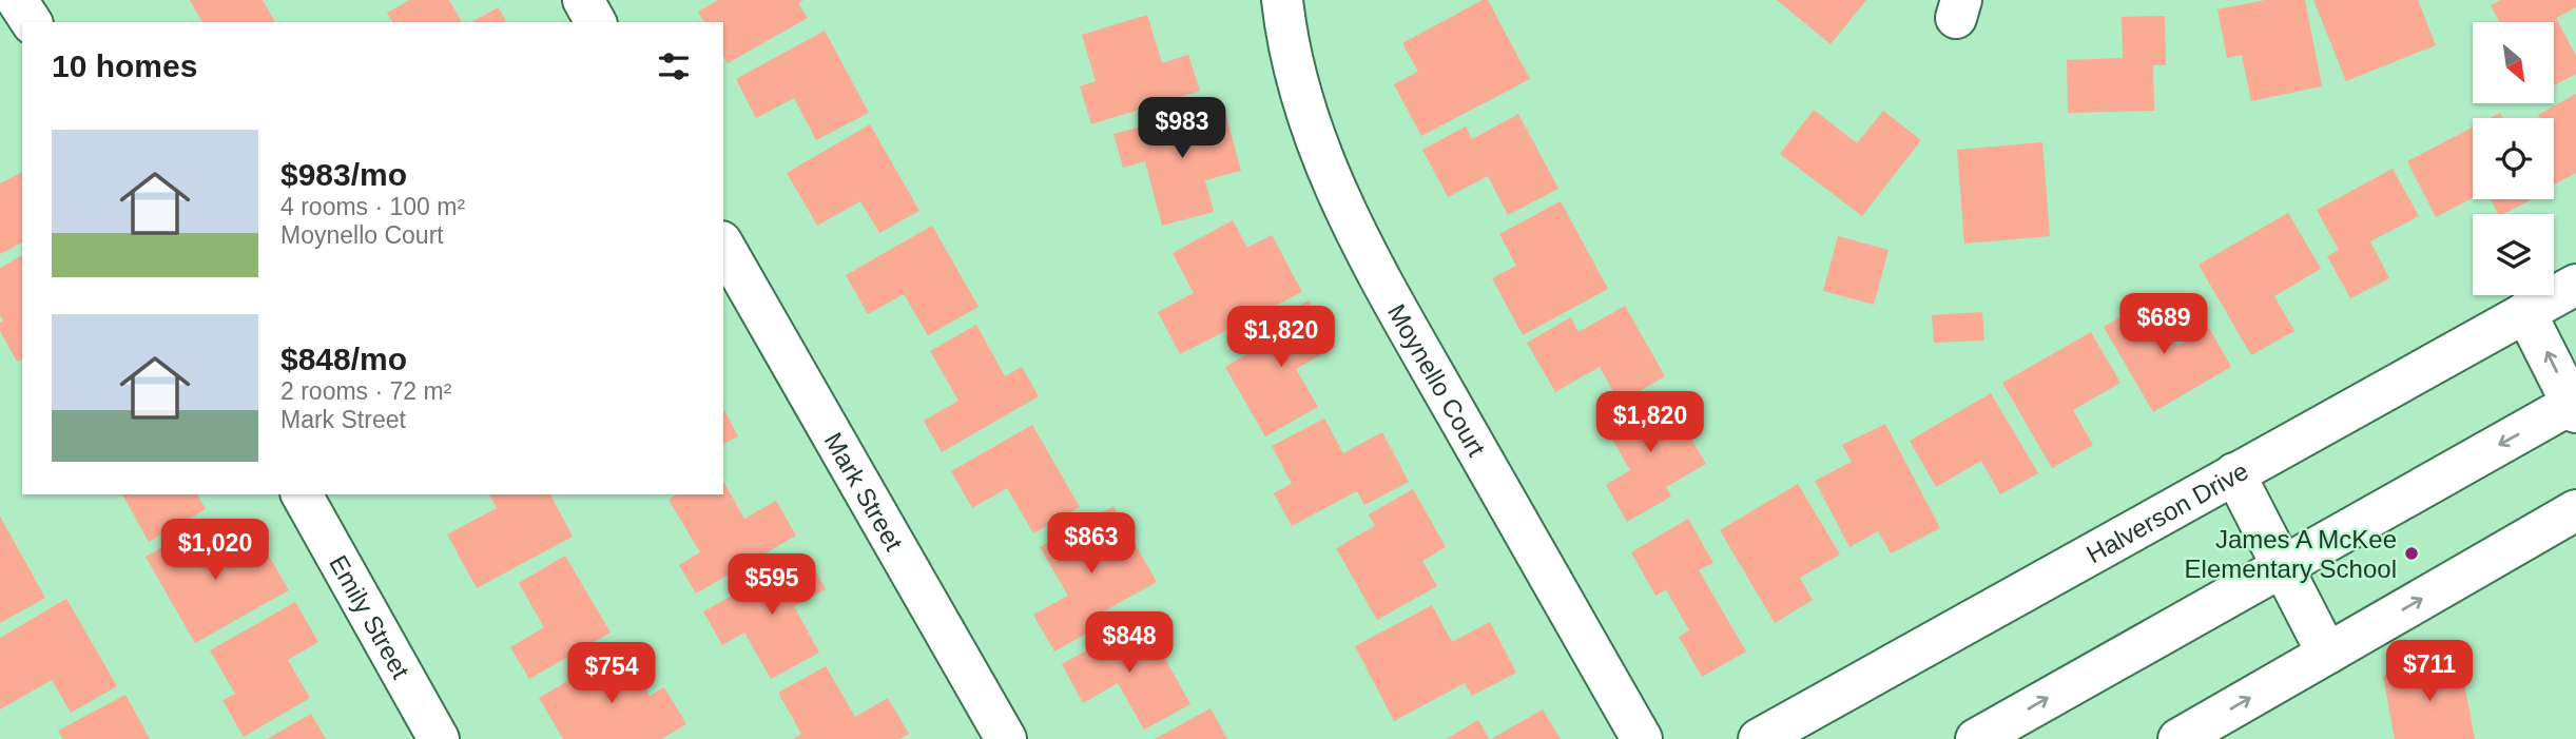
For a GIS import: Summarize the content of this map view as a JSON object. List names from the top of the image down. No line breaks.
{"streets":{"street":["Moynello Court","Mark Street","Halverson Drive","Emily Street"]},"places":["James A McKee Elementary School"],"north":"bottom right","page":{"heading":"10 homes","price":["$983","$689","$1,820","$1,820","$863","$1,020","$595","$848","$711","$754"],"list":[{"name":"$983/mo","note":"4 rooms · 100 m² · Moynello Court"},{"name":"$848/mo","note":"2 rooms · 72 m² · Mark Street"}]}}
